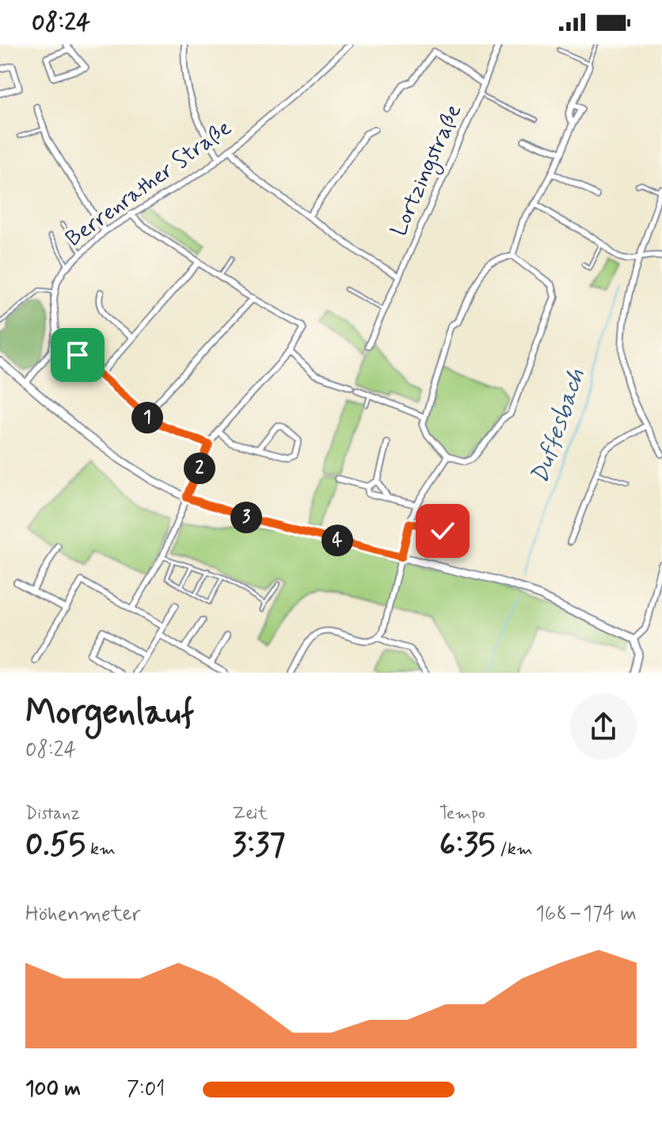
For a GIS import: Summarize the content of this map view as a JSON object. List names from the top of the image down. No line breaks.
{"streets":{"street":["Lortzingstraße","Berrenrather Straße"]},"water":["Duffesbach"],"page":{"status":"08:24","pins":["1","2","3","4"],"heading":["Morgenlauf","08:24"],"stats":[["Distanz","0.55 km"],["Zeit","3:37"],["Tempo","6:35 /km"]],"chart":["Höhenmeter","168–174 m"],"list":[{"name":"100 m","note":"7:01"}]}}
